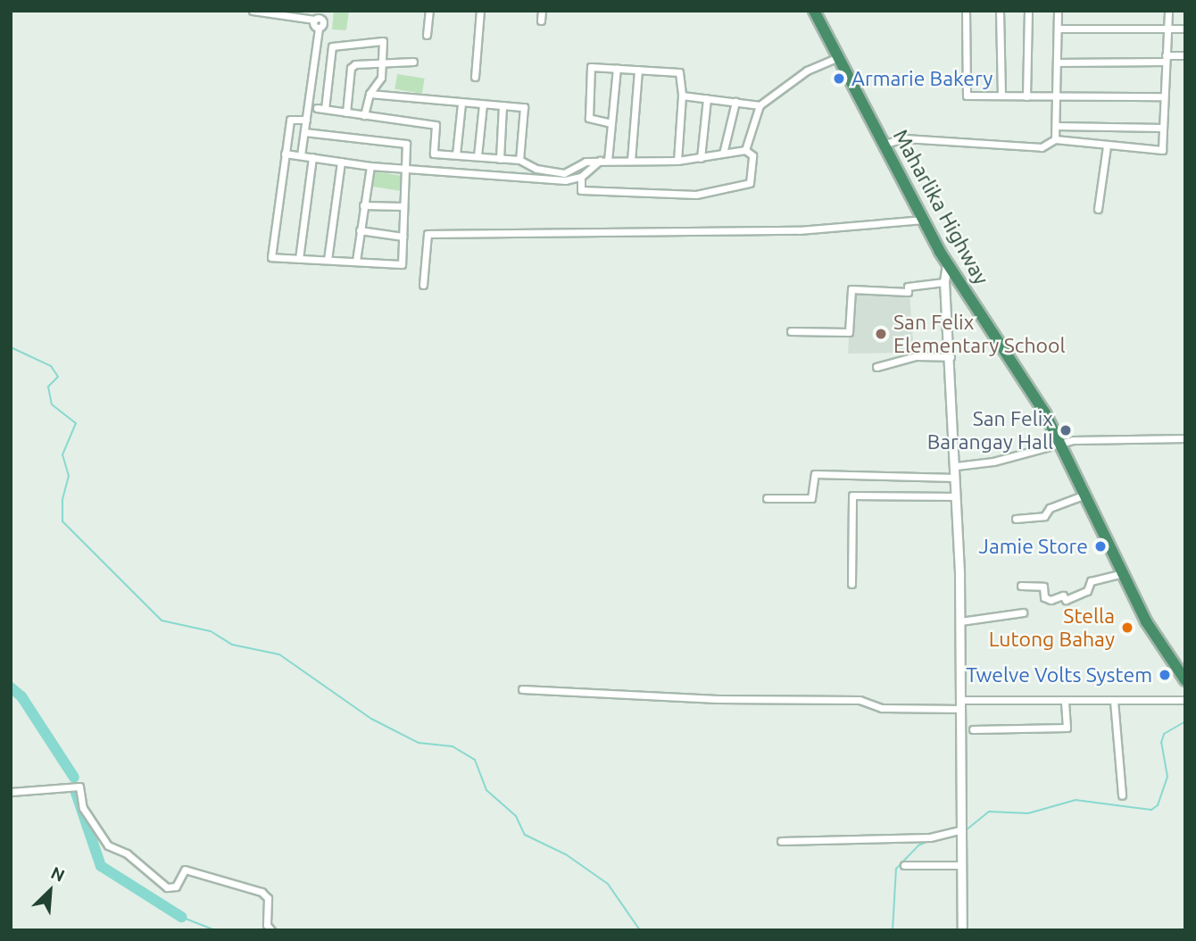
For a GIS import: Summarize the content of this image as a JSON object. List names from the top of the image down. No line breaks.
{"streets":{"highway":["Maharlika Highway"]},"places":["Armarie Bakery","San Felix Elementary School","San Felix Barangay Hall","Jamie Store","Stella Lutong Bahay","Twelve Volts System"],"north":"top right"}
